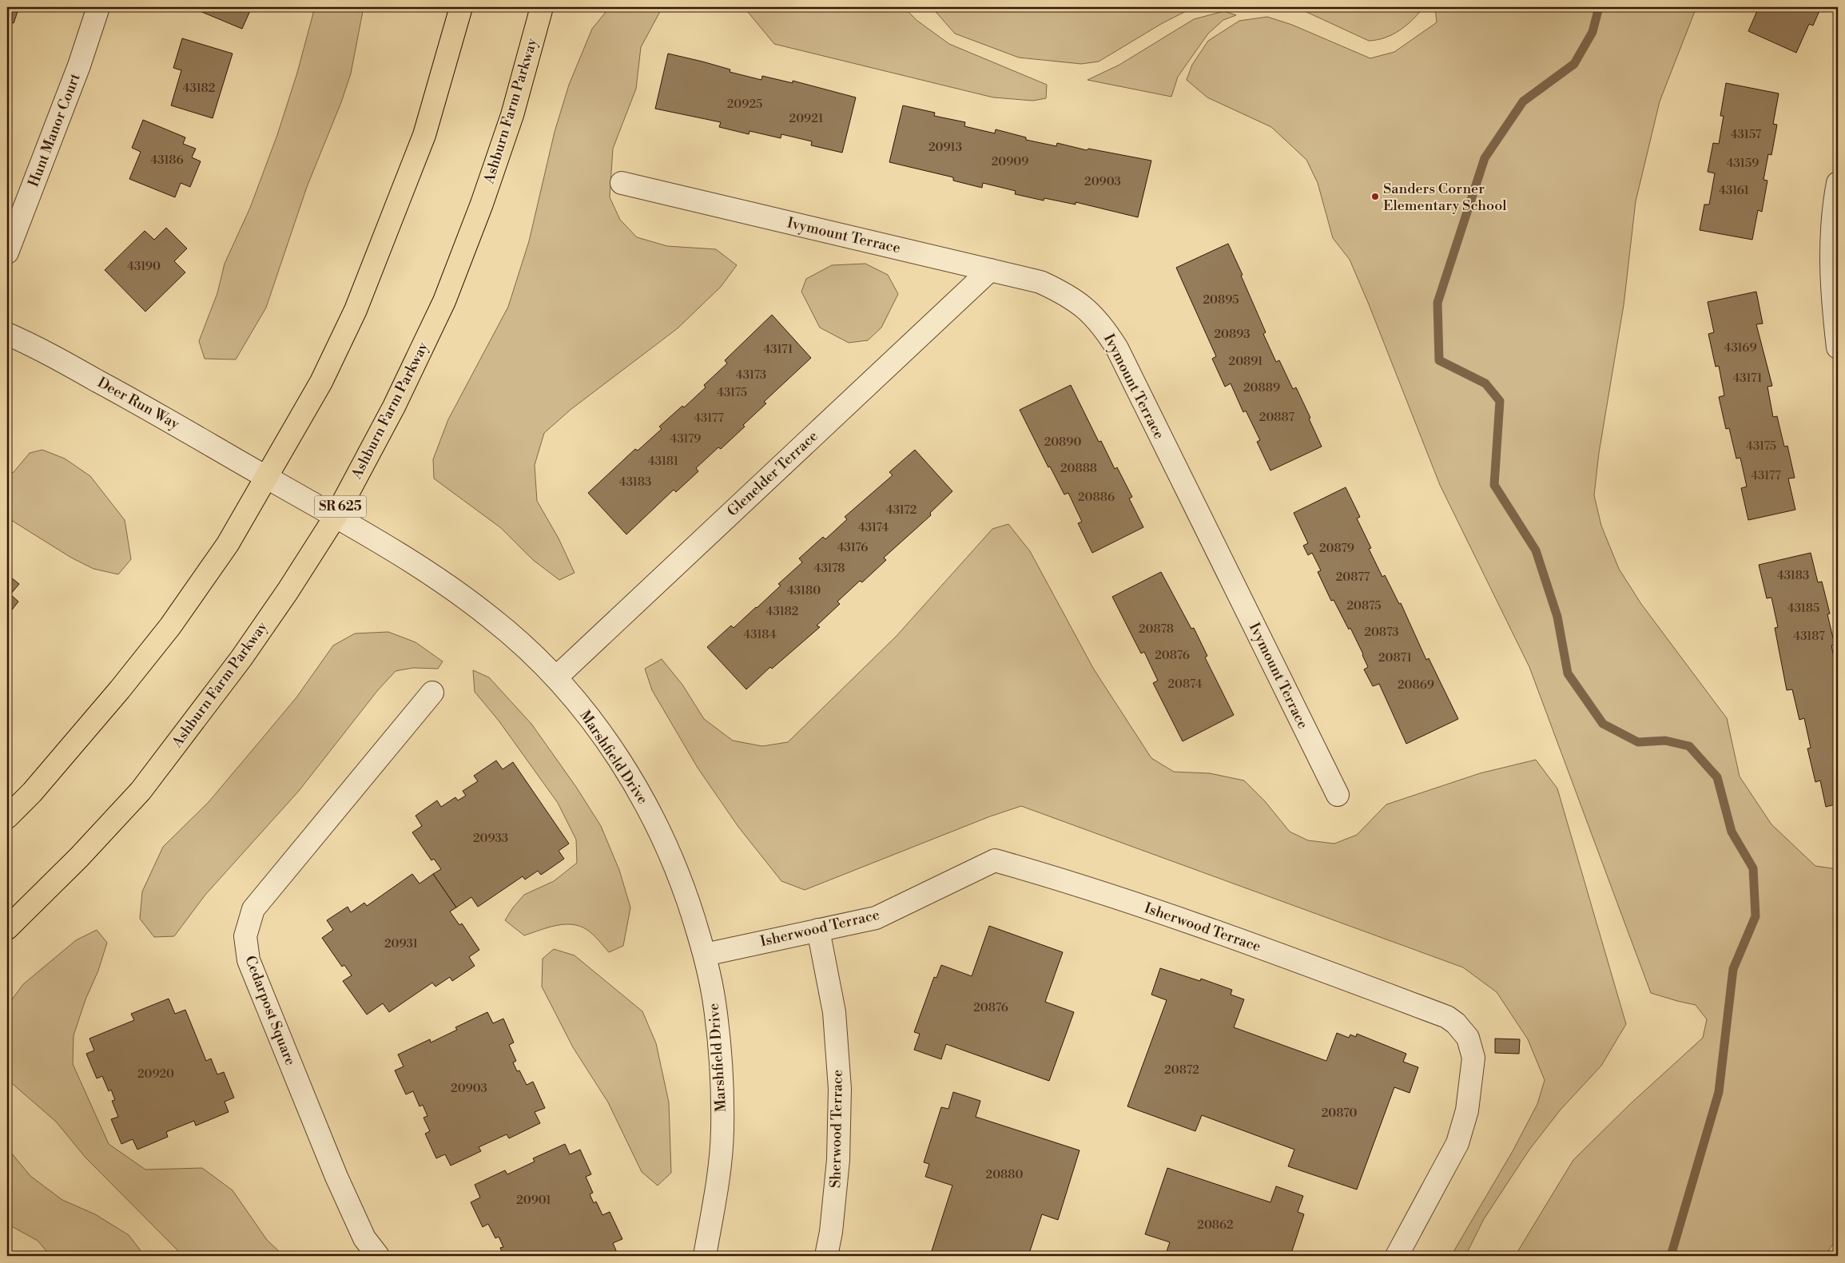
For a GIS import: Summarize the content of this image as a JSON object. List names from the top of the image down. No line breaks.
{"streets":{"main road":["Ashburn Farm Parkway","SR 625"],"street":["Hunt Manor Court","Ivymount Terrace","Deer Run Way","Glenelder Terrace","Marshfield Drive","Isherwood Terrace","Cedarpost Square","Sherwood Terrace"]},"crossings":[["Ashburn Farm Parkway","Marshfield Drive"],["Ivymount Terrace","Glenelder Terrace"],["Deer Run Way","Marshfield Drive"],["Glenelder Terrace","Marshfield Drive"],["Marshfield Drive","Isherwood Terrace"],["Isherwood Terrace","Sherwood Terrace"]],"places":["Sanders Corner Elementary School"],"house_numbers":["43182","20925","20921","43157","20913","43186","20909","43159","20903","43161","43190","20895","20893","43169","43171","20891","43173","43171","20889","43175","20887","43177","43179","20890","43175","43181","20888","43177","43183","20886","43172","43174","43176","20879","43178","43183","20877","43180","20875","43185","43182","20878","20873","43184","43187","20876","20871","20874","20869","20933","20931","20876","20872","20920","20903","20870","20880","20901","20862"]}
